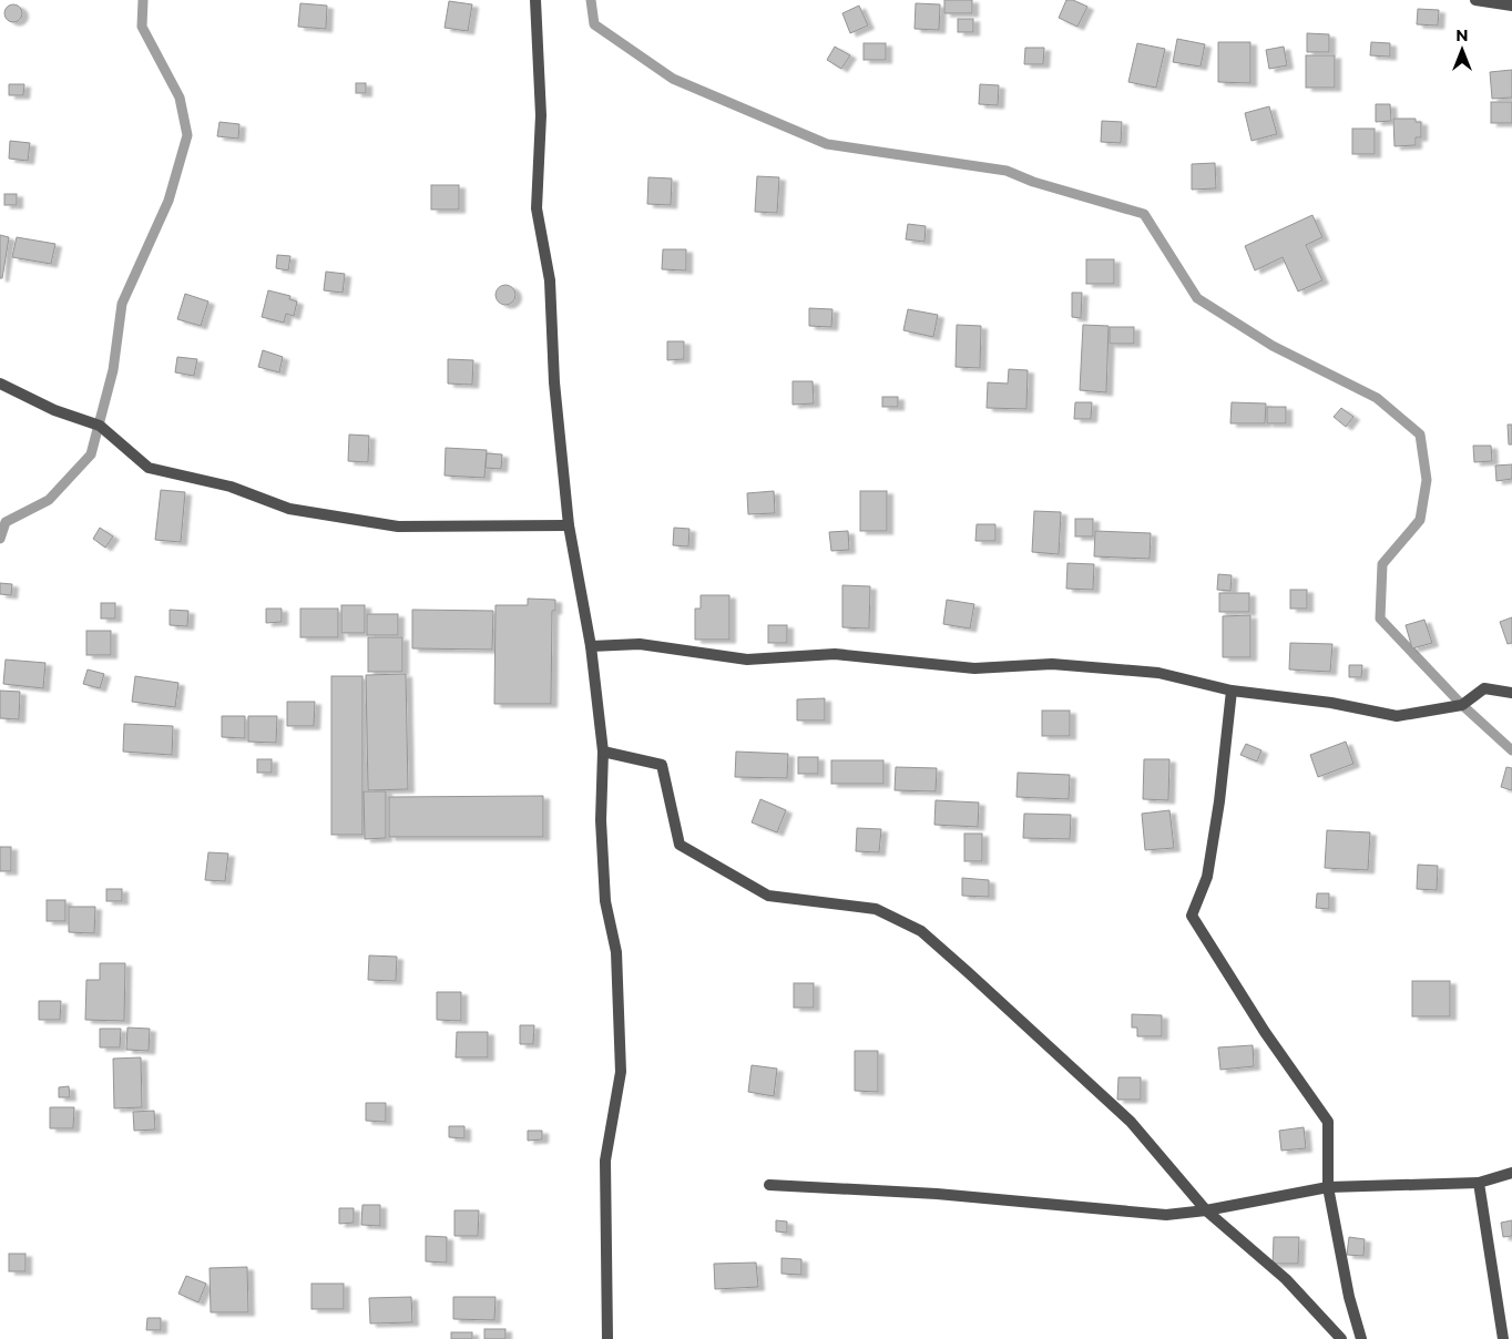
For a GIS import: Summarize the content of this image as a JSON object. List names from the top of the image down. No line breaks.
{"north":"top"}
